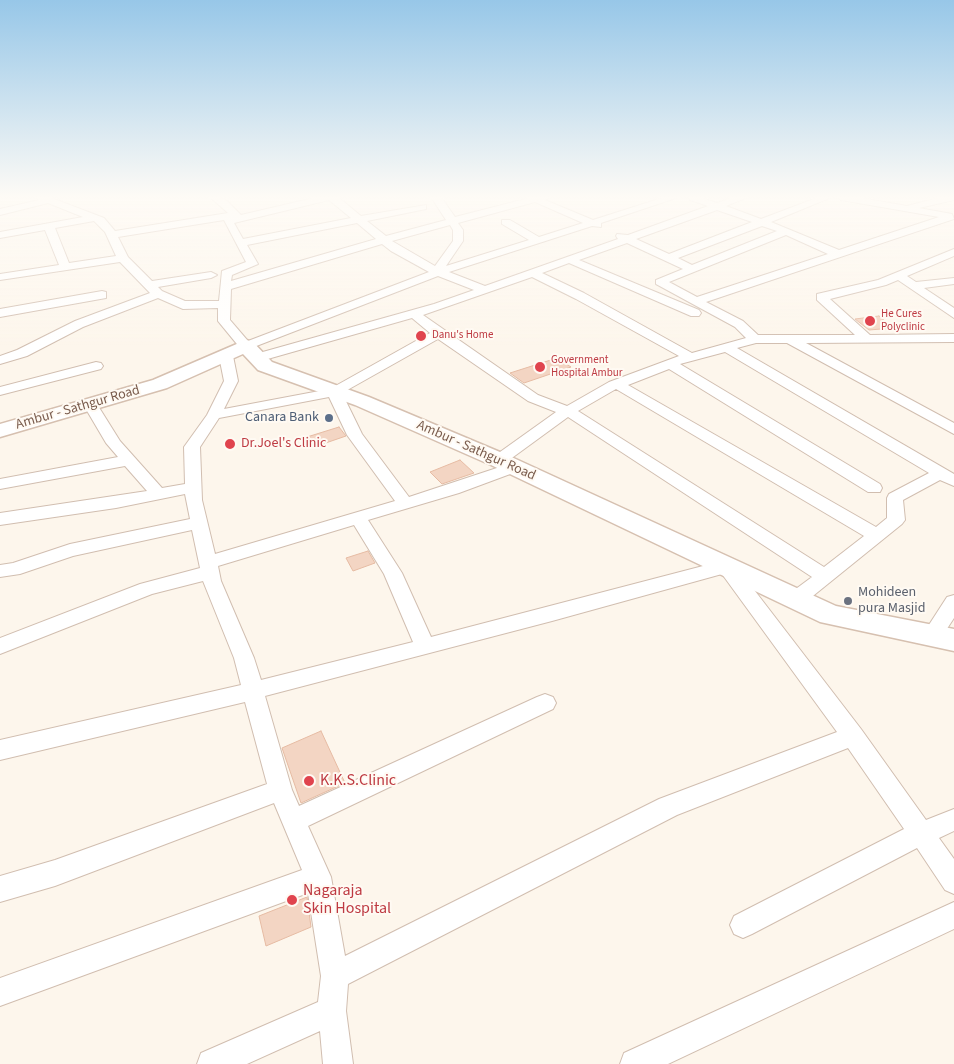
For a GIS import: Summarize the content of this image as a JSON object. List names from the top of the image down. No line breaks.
{"streets":{"main road":["Ambur - Sathgur Road"]},"places":["He Cures Polyclinic","Danu's Home","Government Hospital Ambur","Canara Bank","Dr.Joel's Clinic","Mohideen pura Masjid","K.K.S.Clinic","Nagaraja Skin Hospital"]}
